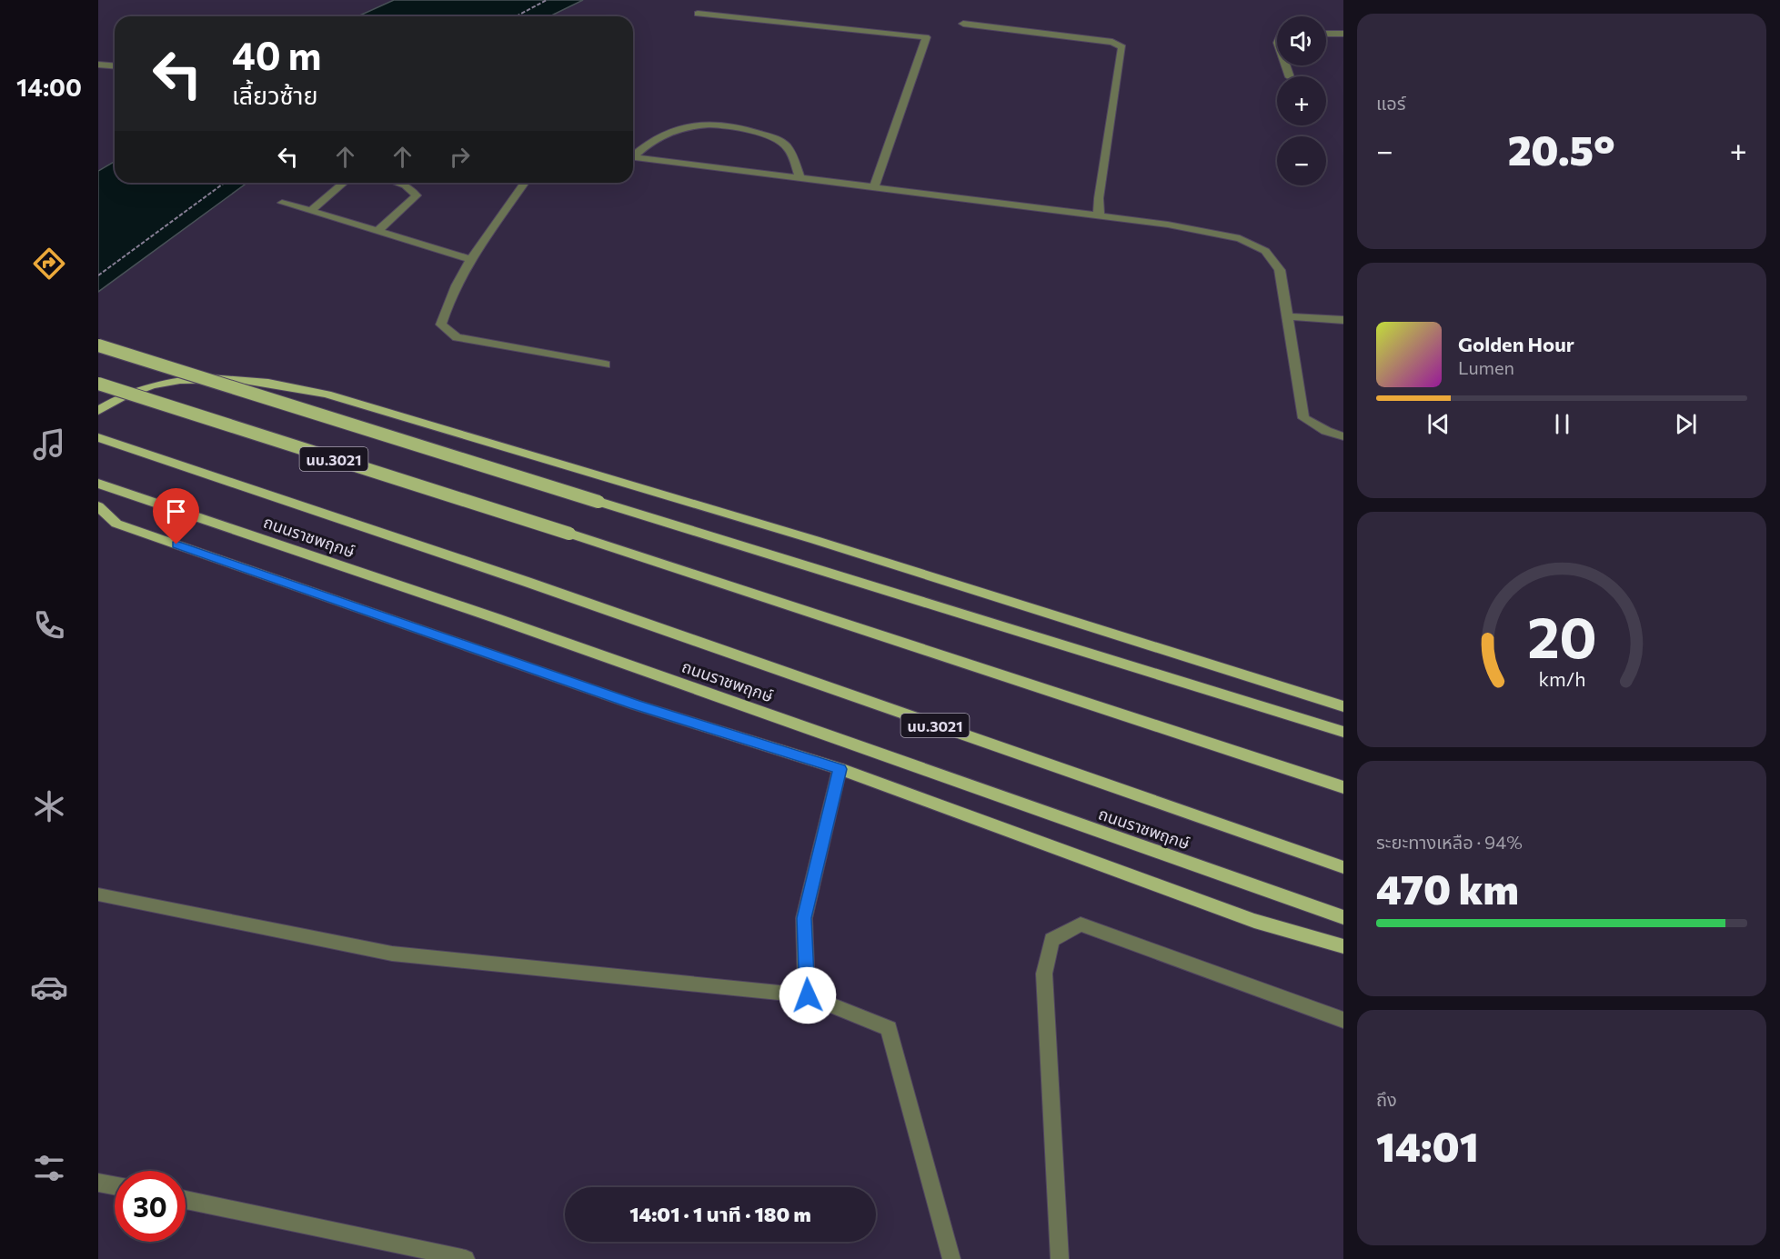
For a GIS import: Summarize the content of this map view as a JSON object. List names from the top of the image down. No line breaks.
{"streets":{"main road":["นบ.3021","ถนนราชพฤกษ์"]},"page":{"tabs":"14:00","tile":["แอร์",["ระยะทางเหลือ · 94%","470 km"],["ถึง","14:01"]],"map_buttons":["+","−"],"turn":["40 m","เลี้ยวซ้าย"],"heat":["−","20.5°","+"],"song":["Golden Hour","Lumen"],"limit":"30","trip":"14:01 · 1 นาที · 180 m","gauge":["20","km/h"]}}
